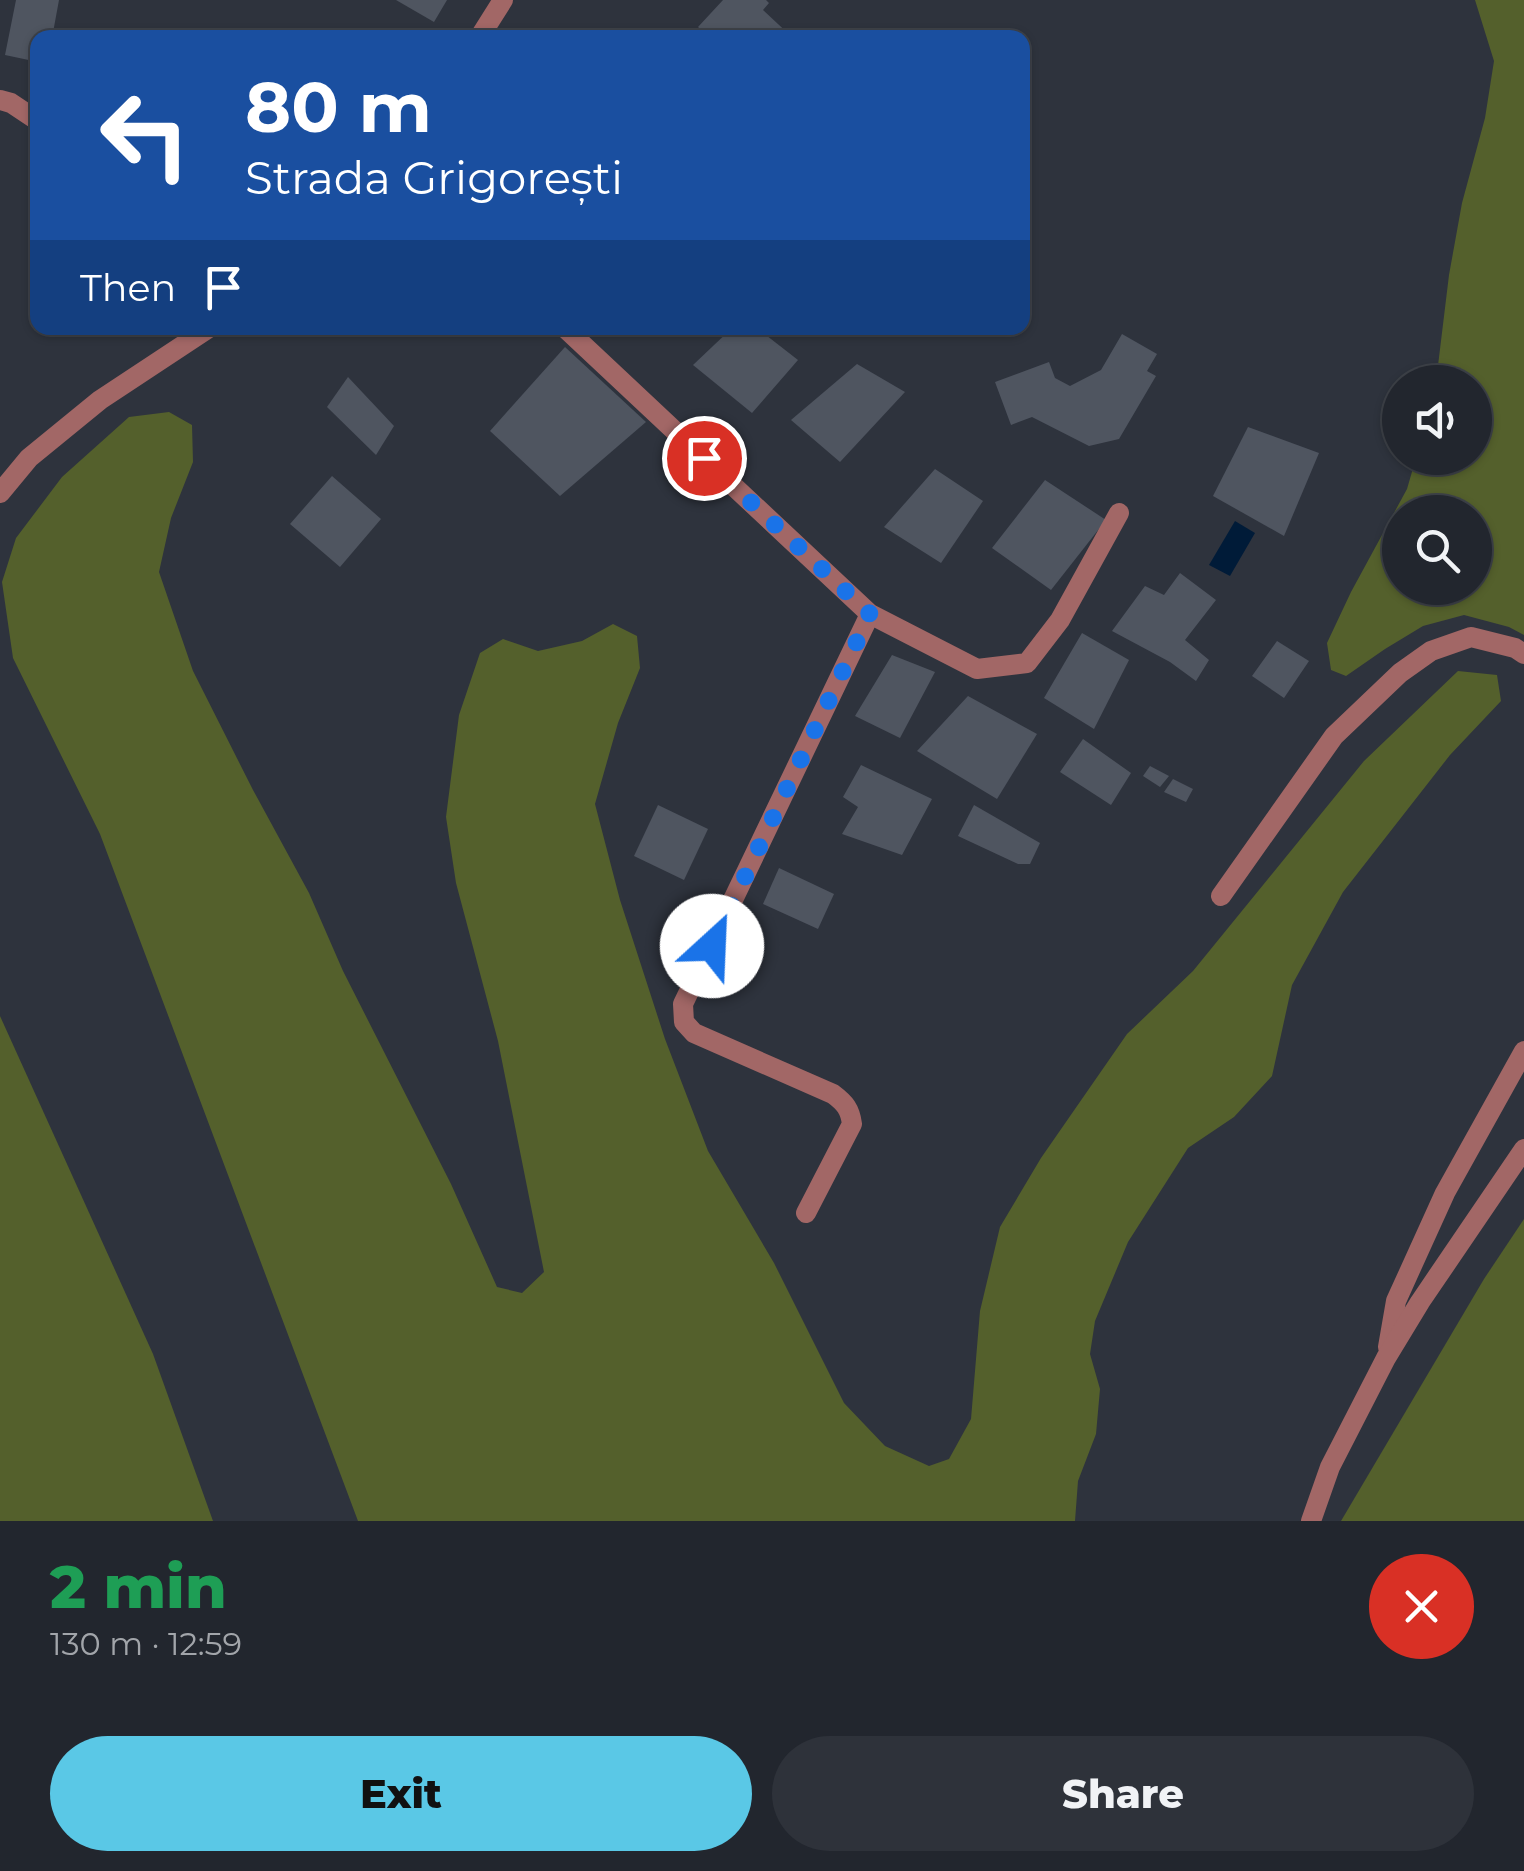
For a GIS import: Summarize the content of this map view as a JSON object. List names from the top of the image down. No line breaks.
{"page":{"turn":["80 m","Strada Grigorești"],"then":"Then","heading":["2 min","130 m · 12:59"],"buttons":["Exit","Share"]}}
